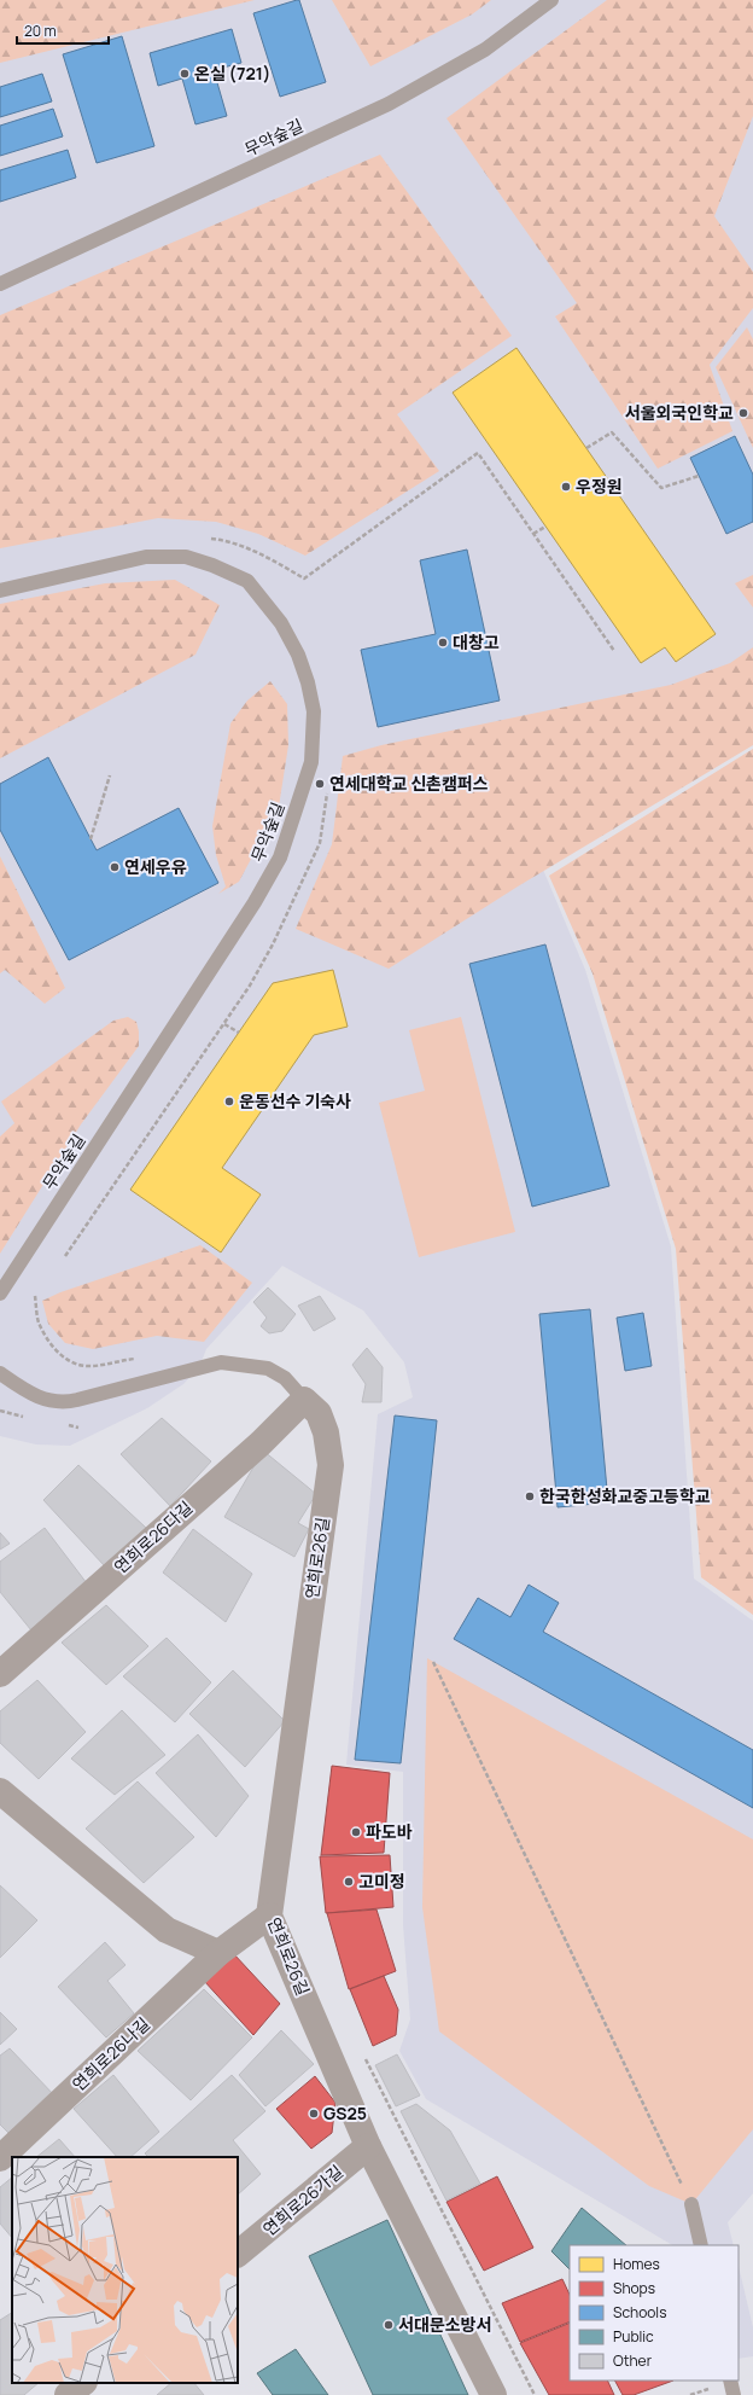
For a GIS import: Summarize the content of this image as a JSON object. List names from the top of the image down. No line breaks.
{"streets":{"street":["연희로26다길","연희로26길","연희로26나길","연희로26가길"],"lane":["무악숲길"]},"crossings":[["연희로26다길","연희로26길"],["연희로26길","연희로26나길"],["연희로26길","연희로26가길"]],"places":["온실 (721)","서울외국인학교","우정원","대창고","연세대학교 신촌캠퍼스","연세우유","운동선수 기숙사","한국한성화교중고등학교","파도바","고미정","GS25","서대문소방서"],"legend":["Homes","Shops","Schools","Public","Other"],"scale_bar":"20 m"}
